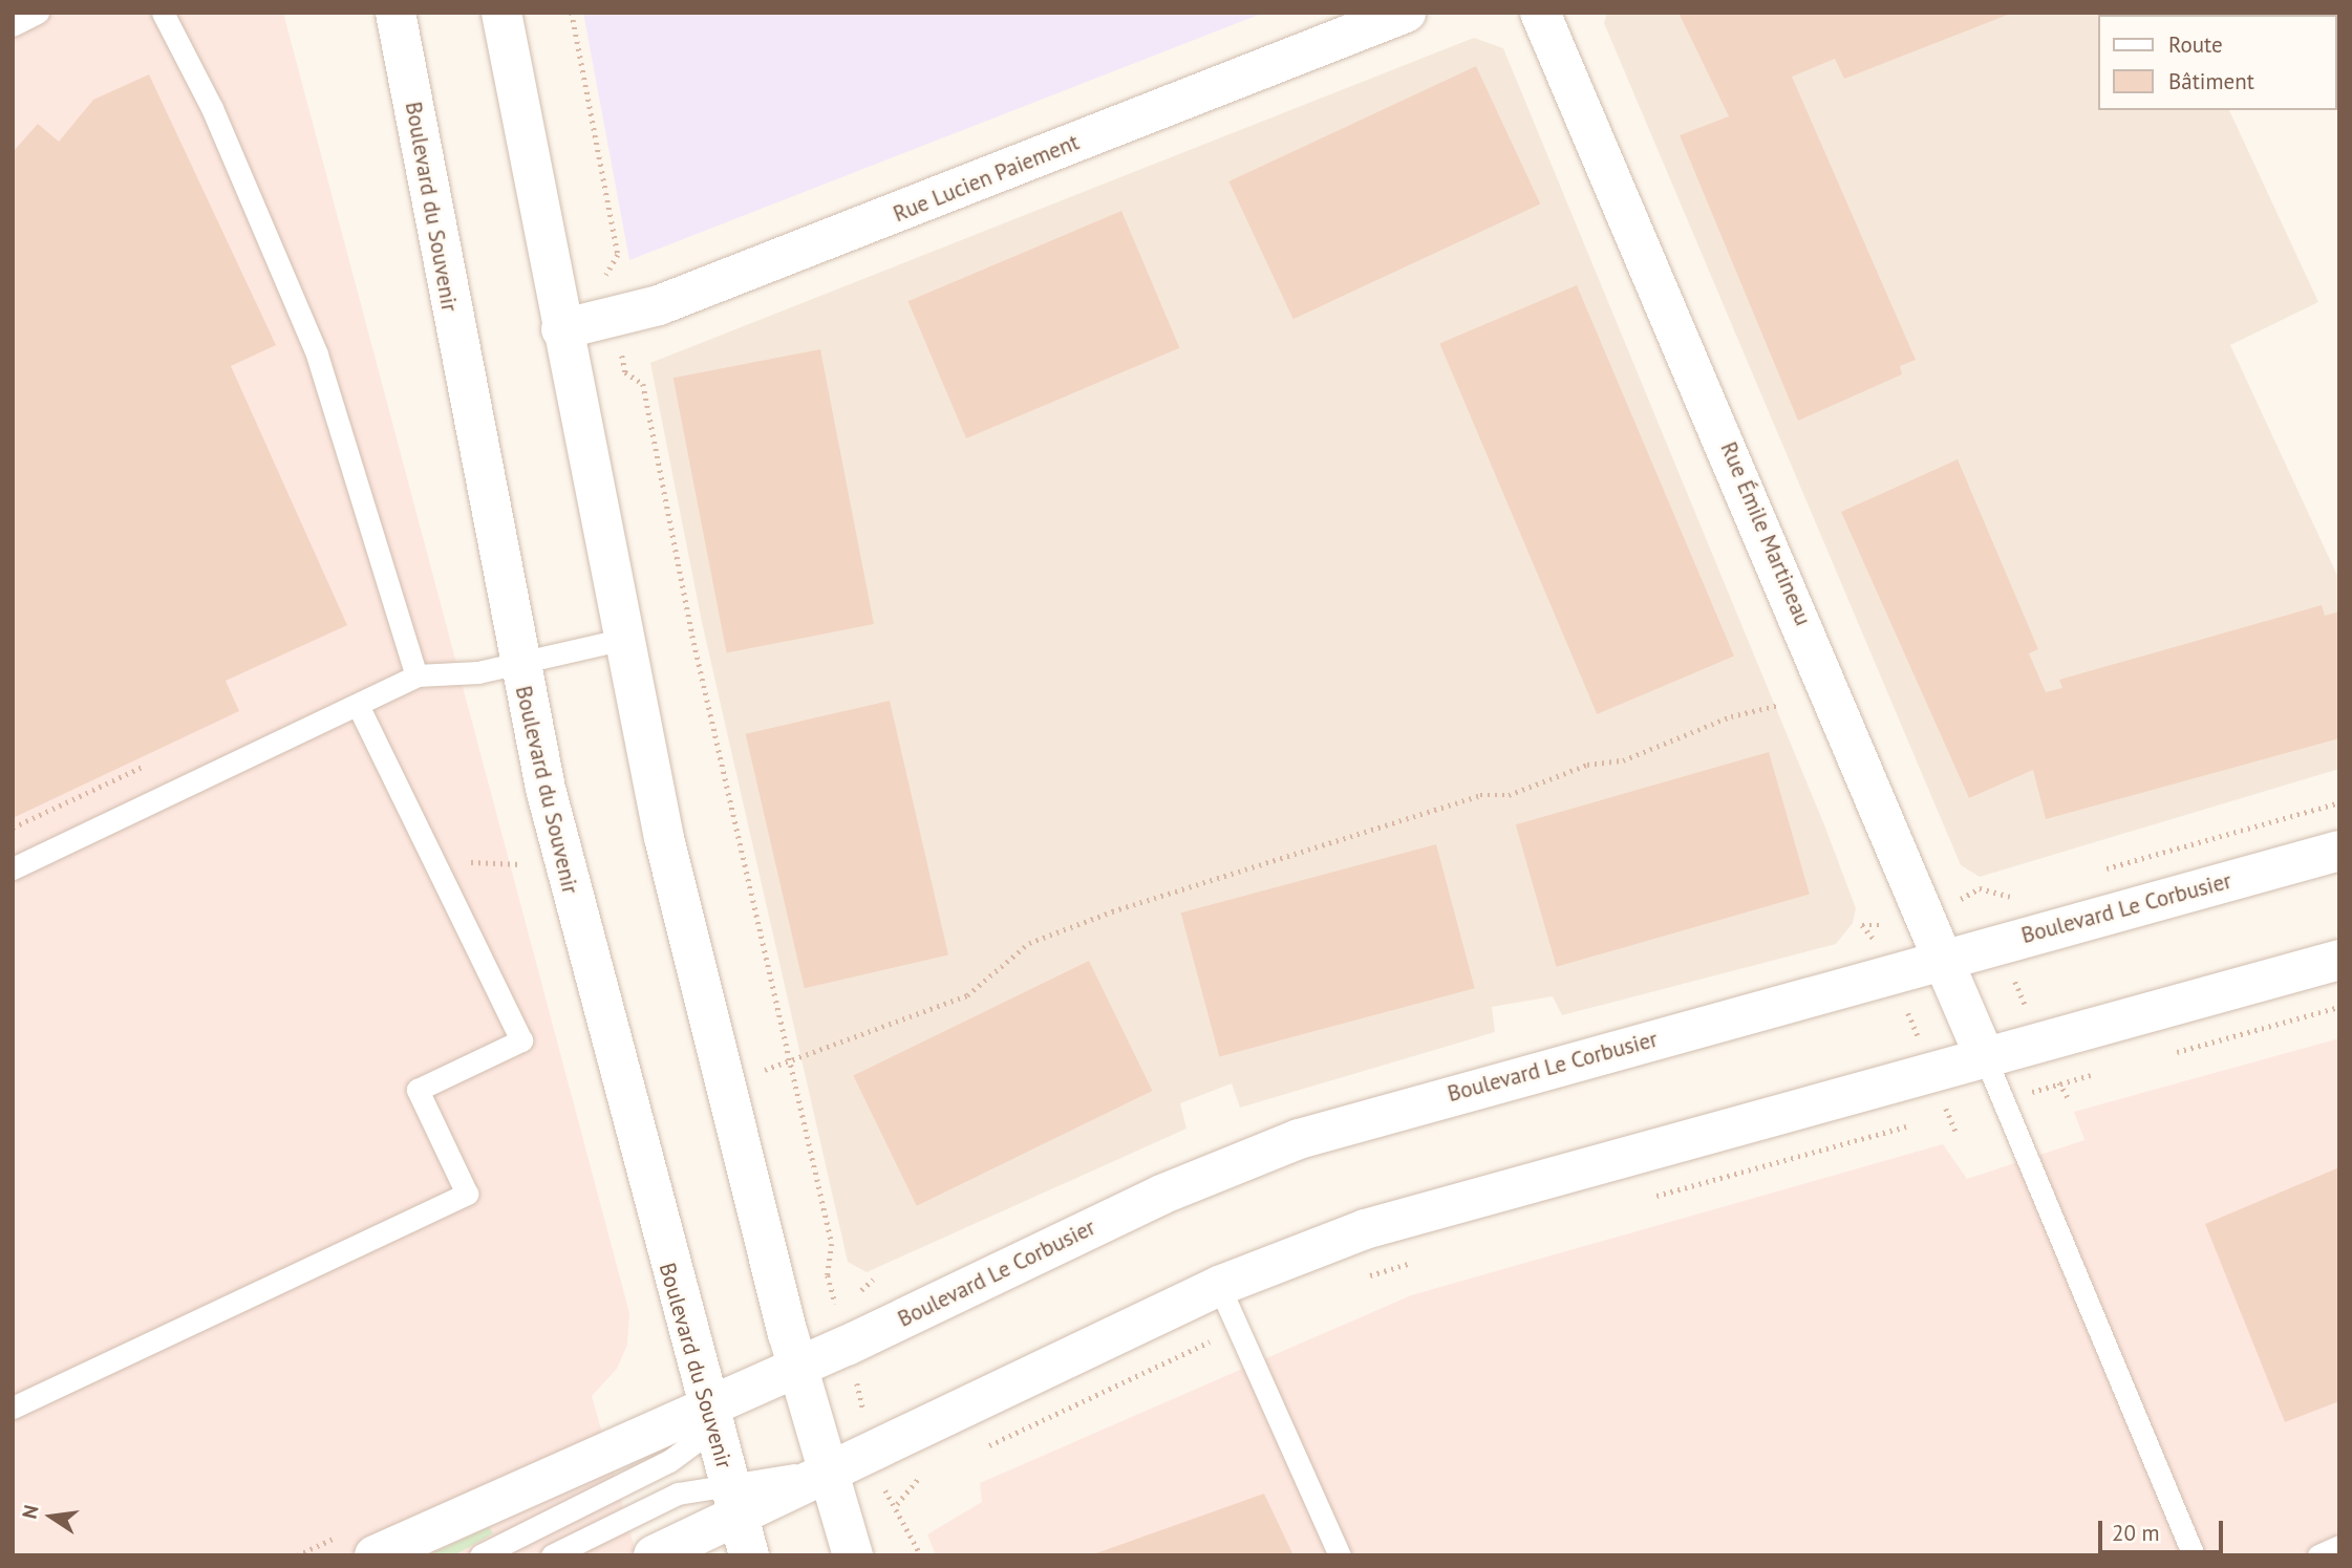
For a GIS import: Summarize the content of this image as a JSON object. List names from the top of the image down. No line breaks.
{"streets":{"street":["Rue Lucien Paiement","Boulevard du Souvenir","Rue Émile Martineau","Boulevard Le Corbusier"]},"crossings":[["Boulevard du Souvenir","Boulevard Le Corbusier"],["Rue Émile Martineau","Boulevard Le Corbusier"]],"legend":["Route","Bâtiment"],"scale_bar":"20 m","north":"left"}
